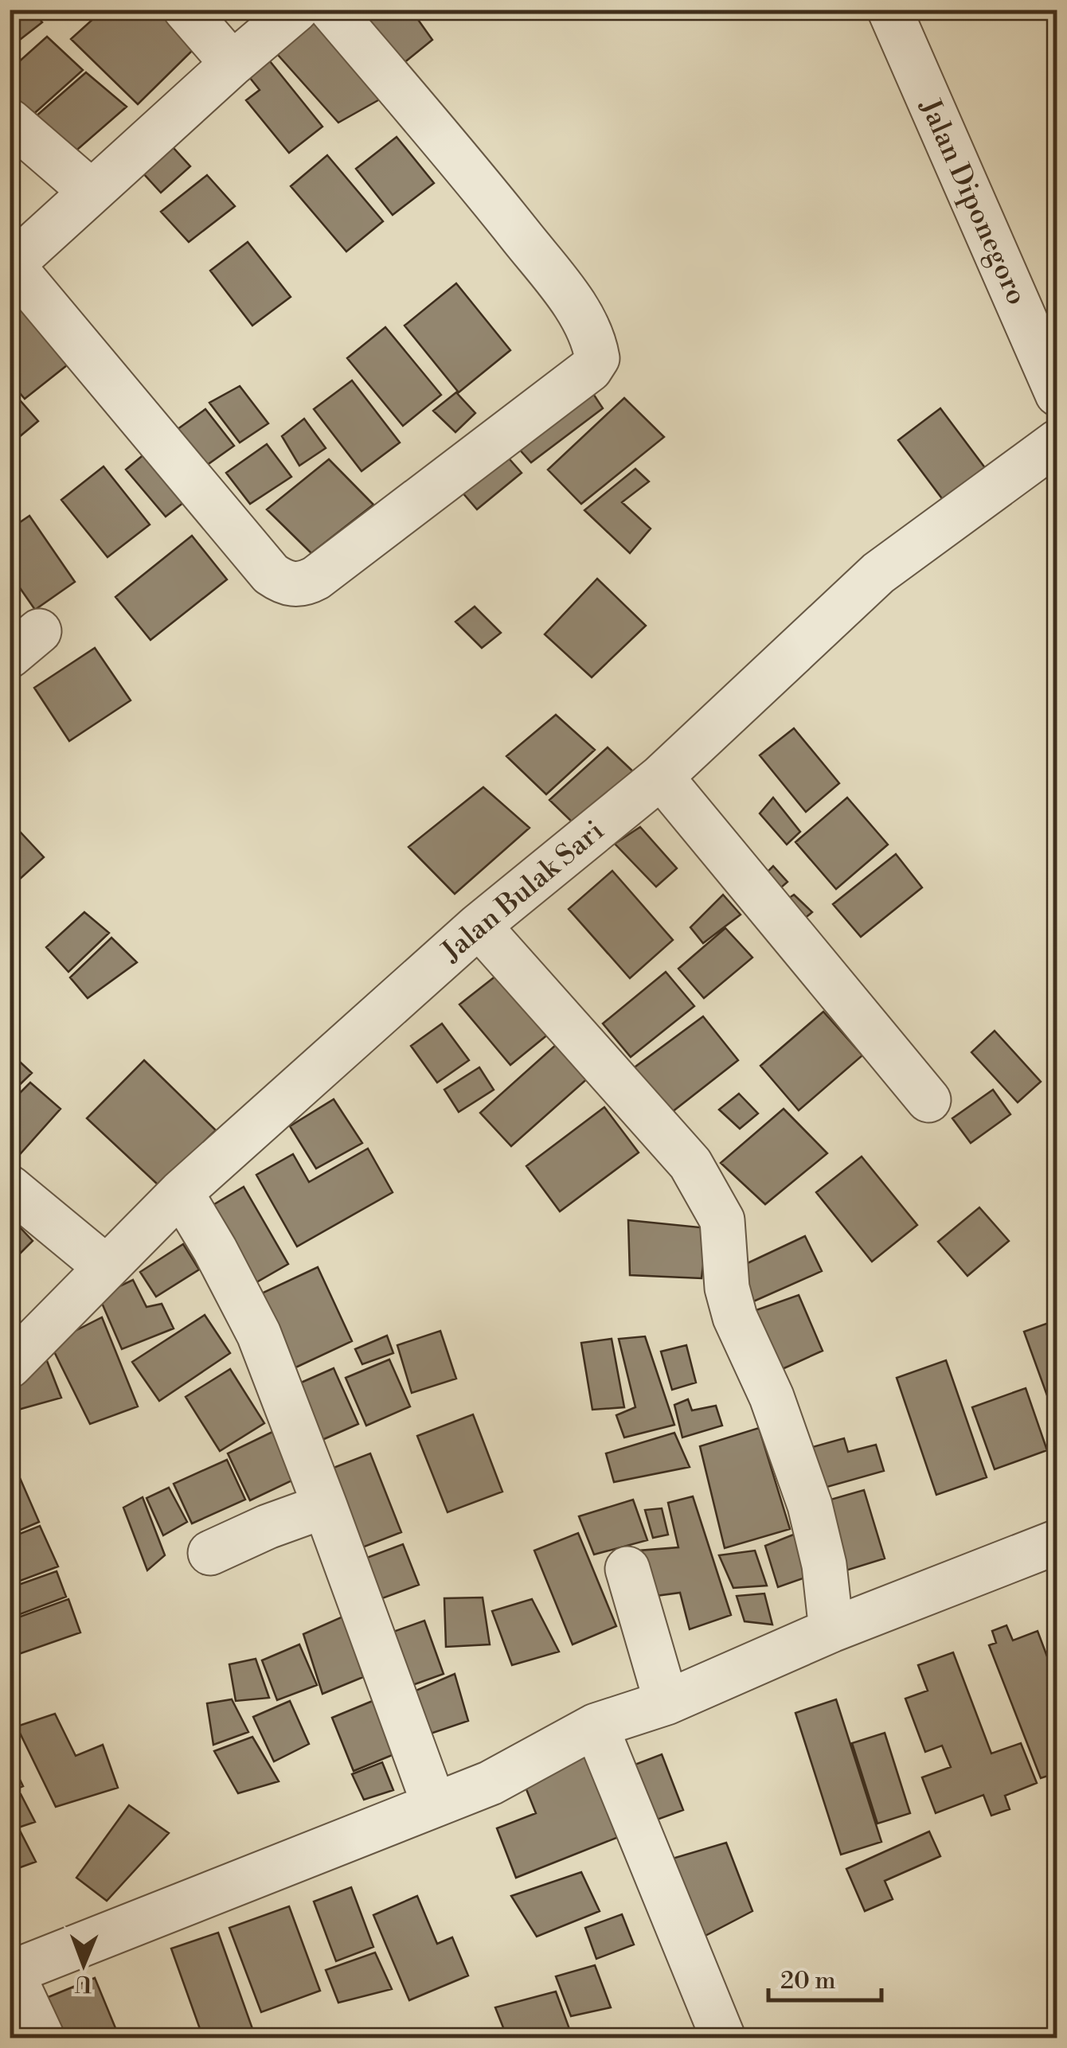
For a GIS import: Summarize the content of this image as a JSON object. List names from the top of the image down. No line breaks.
{"streets":{"street":["Jalan Diponegoro","Jalan Bulak Sari"]},"scale_bar":"20 m","north":"bottom"}
